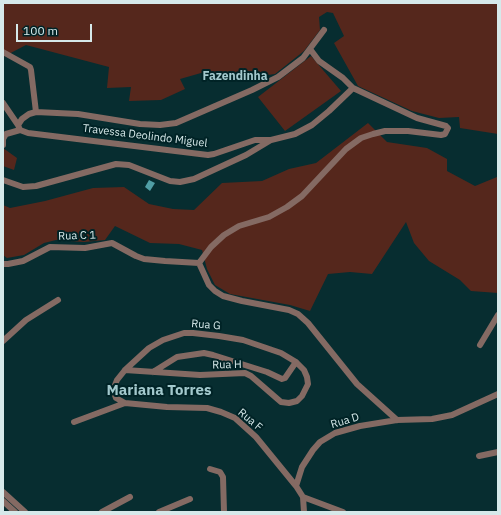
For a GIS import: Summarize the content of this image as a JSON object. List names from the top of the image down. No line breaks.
{"streets":{"street":["Travessa Deolindo Miguel","Rua C 1","Rua G","Rua H","Rua F","Rua D"]},"crossings":[["Rua G","Rua H"],["Rua G","Rua F"],["Rua F","Rua D"]],"districts":["Fazendinha","Mariana Torres"],"scale_bar":"100 m"}
